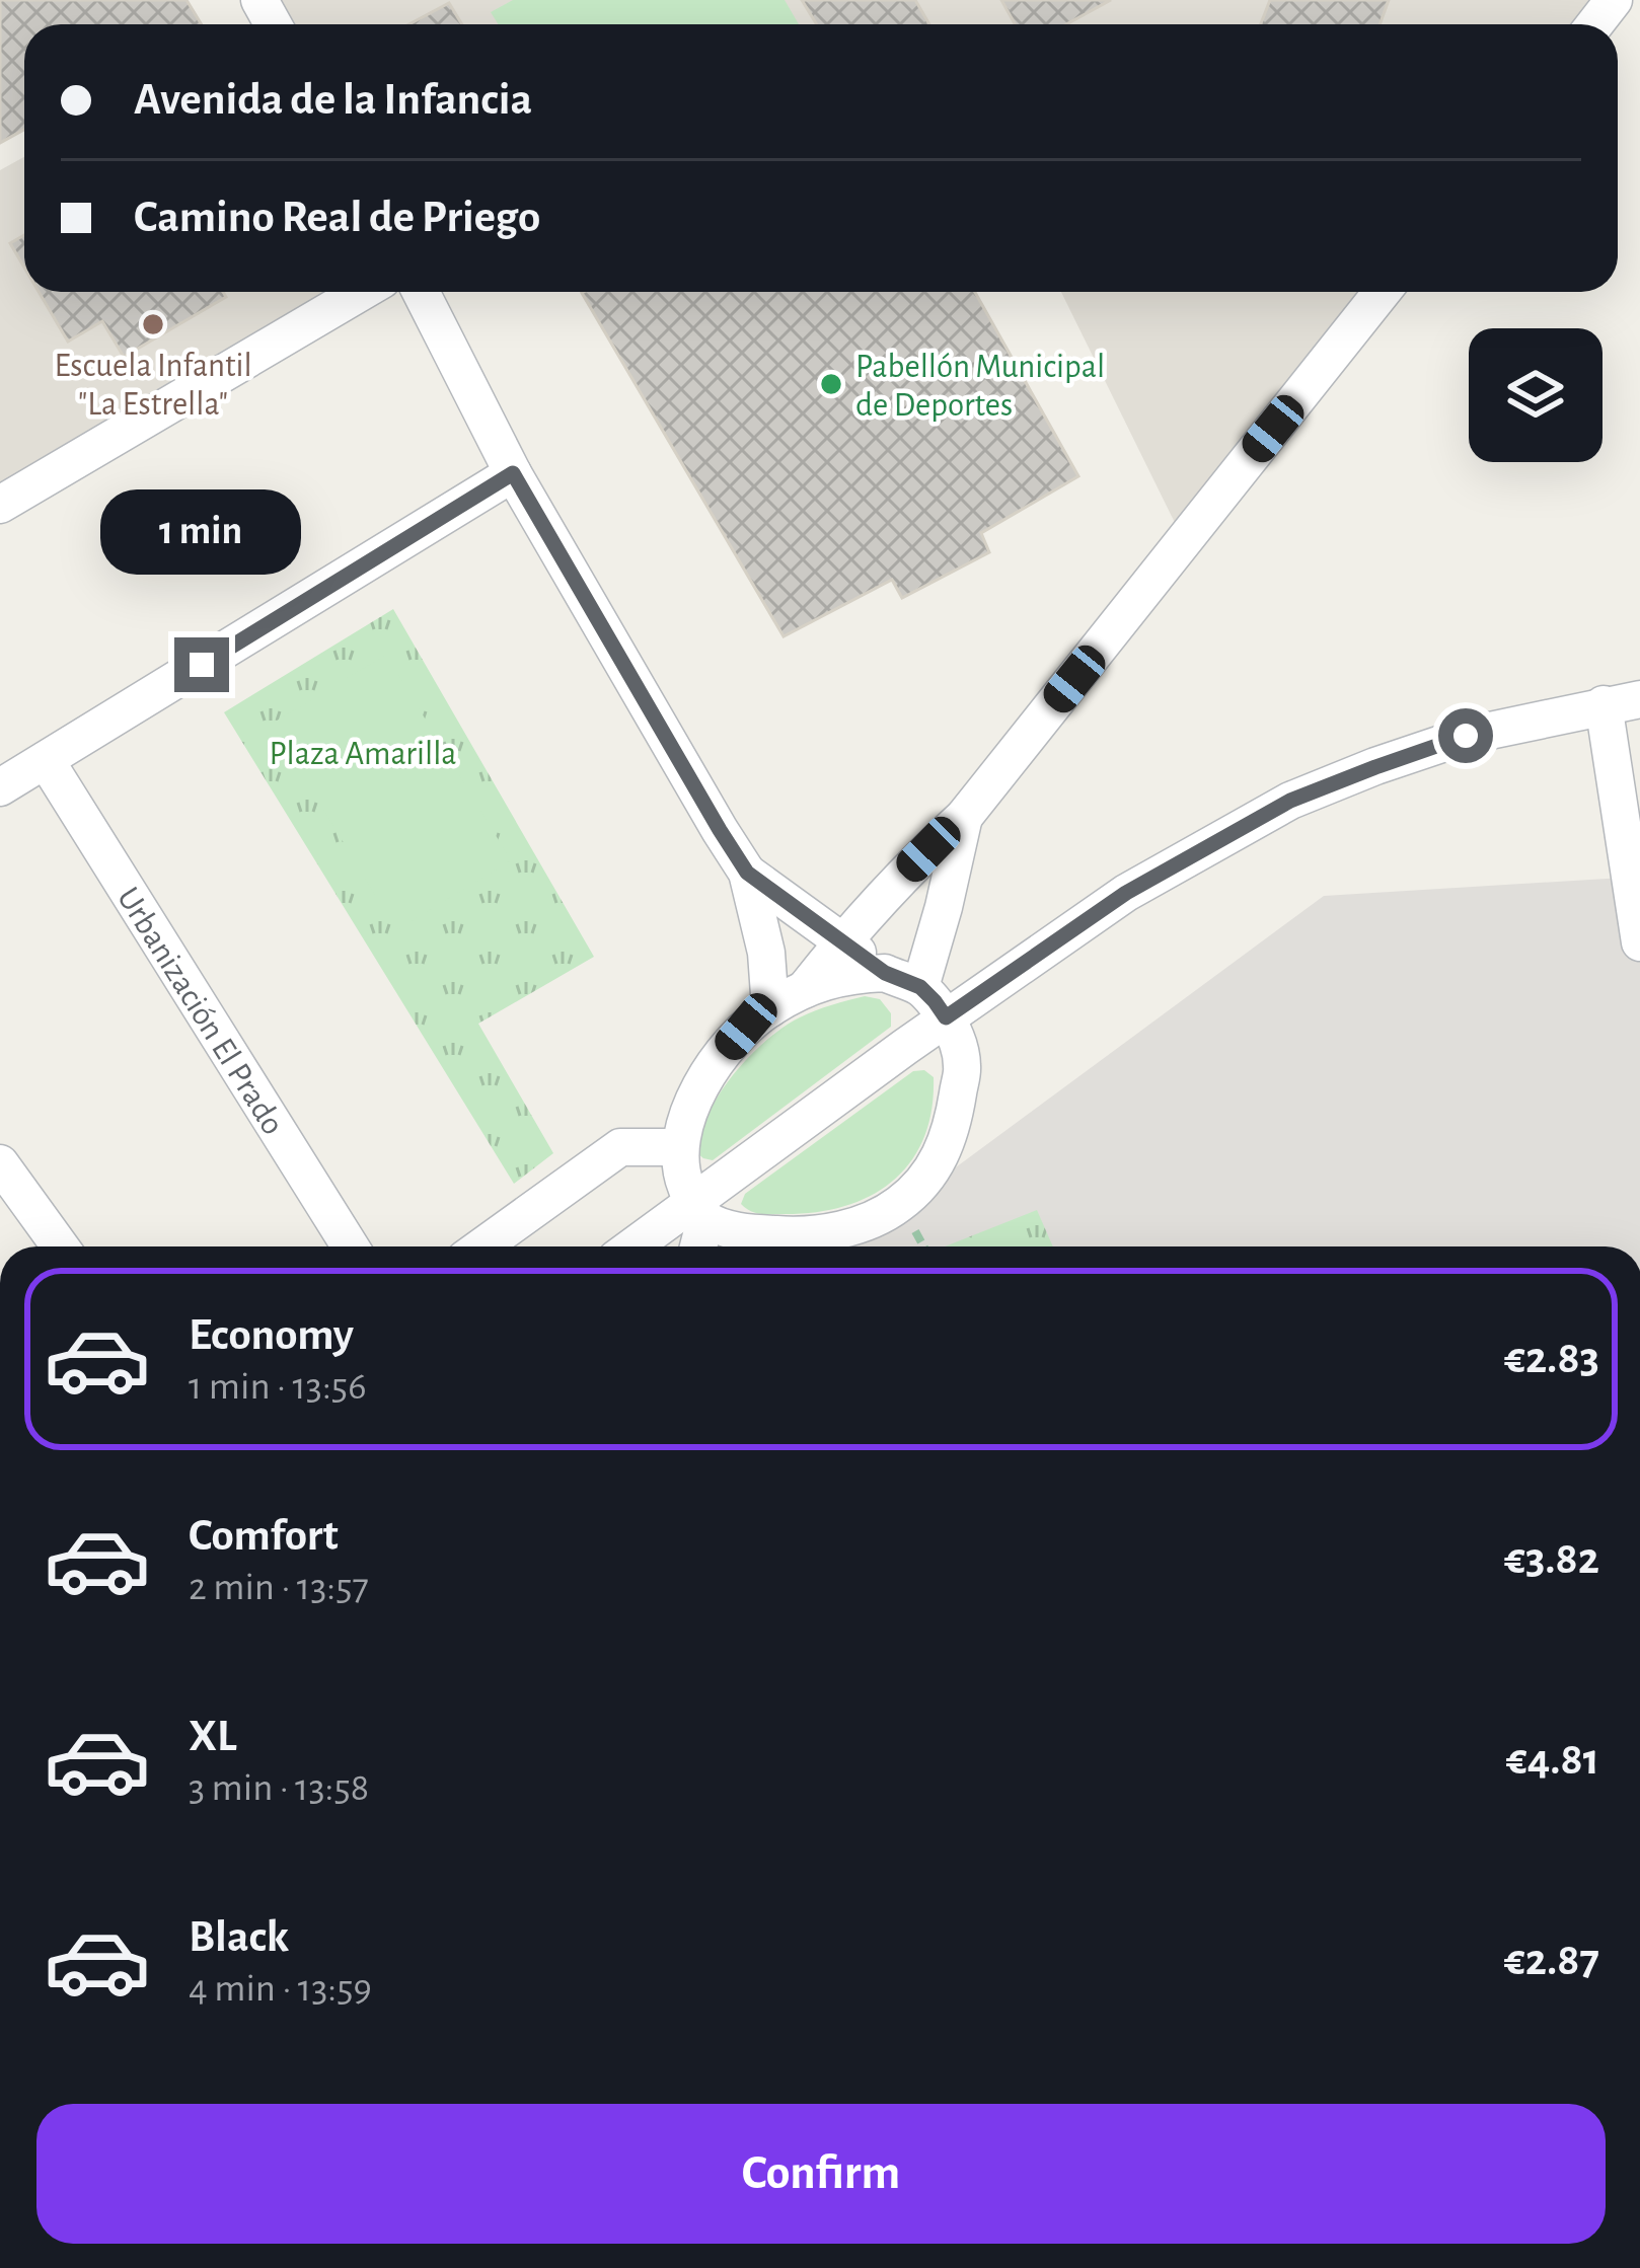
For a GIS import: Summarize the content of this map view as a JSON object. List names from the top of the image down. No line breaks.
{"streets":{"street":["Urbanización El Prado"]},"parks":["Plaza Amarilla"],"places":["Escuela Infantil \"La Estrella\"","Pabellón Municipal de Deportes"],"page":{"banner":["Avenida de la Infancia","Camino Real de Priego"],"bubble":"1 min","list":[{"name":"Economy","note":"1 min · 13:56","value":"€2.83"},{"name":"Comfort","note":"2 min · 13:57","value":"€3.82"},{"name":"XL","note":"3 min · 13:58","value":"€4.81"},{"name":"Black","note":"4 min · 13:59","value":"€2.87"}],"buttons":"Confirm"}}
